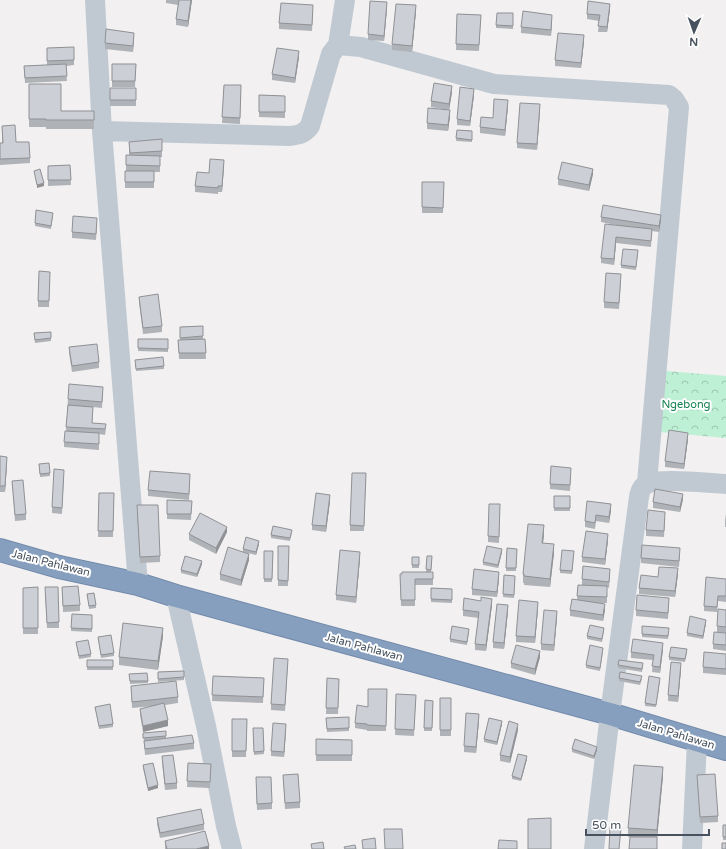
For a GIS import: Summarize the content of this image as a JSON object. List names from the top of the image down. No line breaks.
{"streets":{"highway":["Jalan Pahlawan"]},"parks":["Ngebong"],"scale_bar":"50 m","north":"bottom"}
